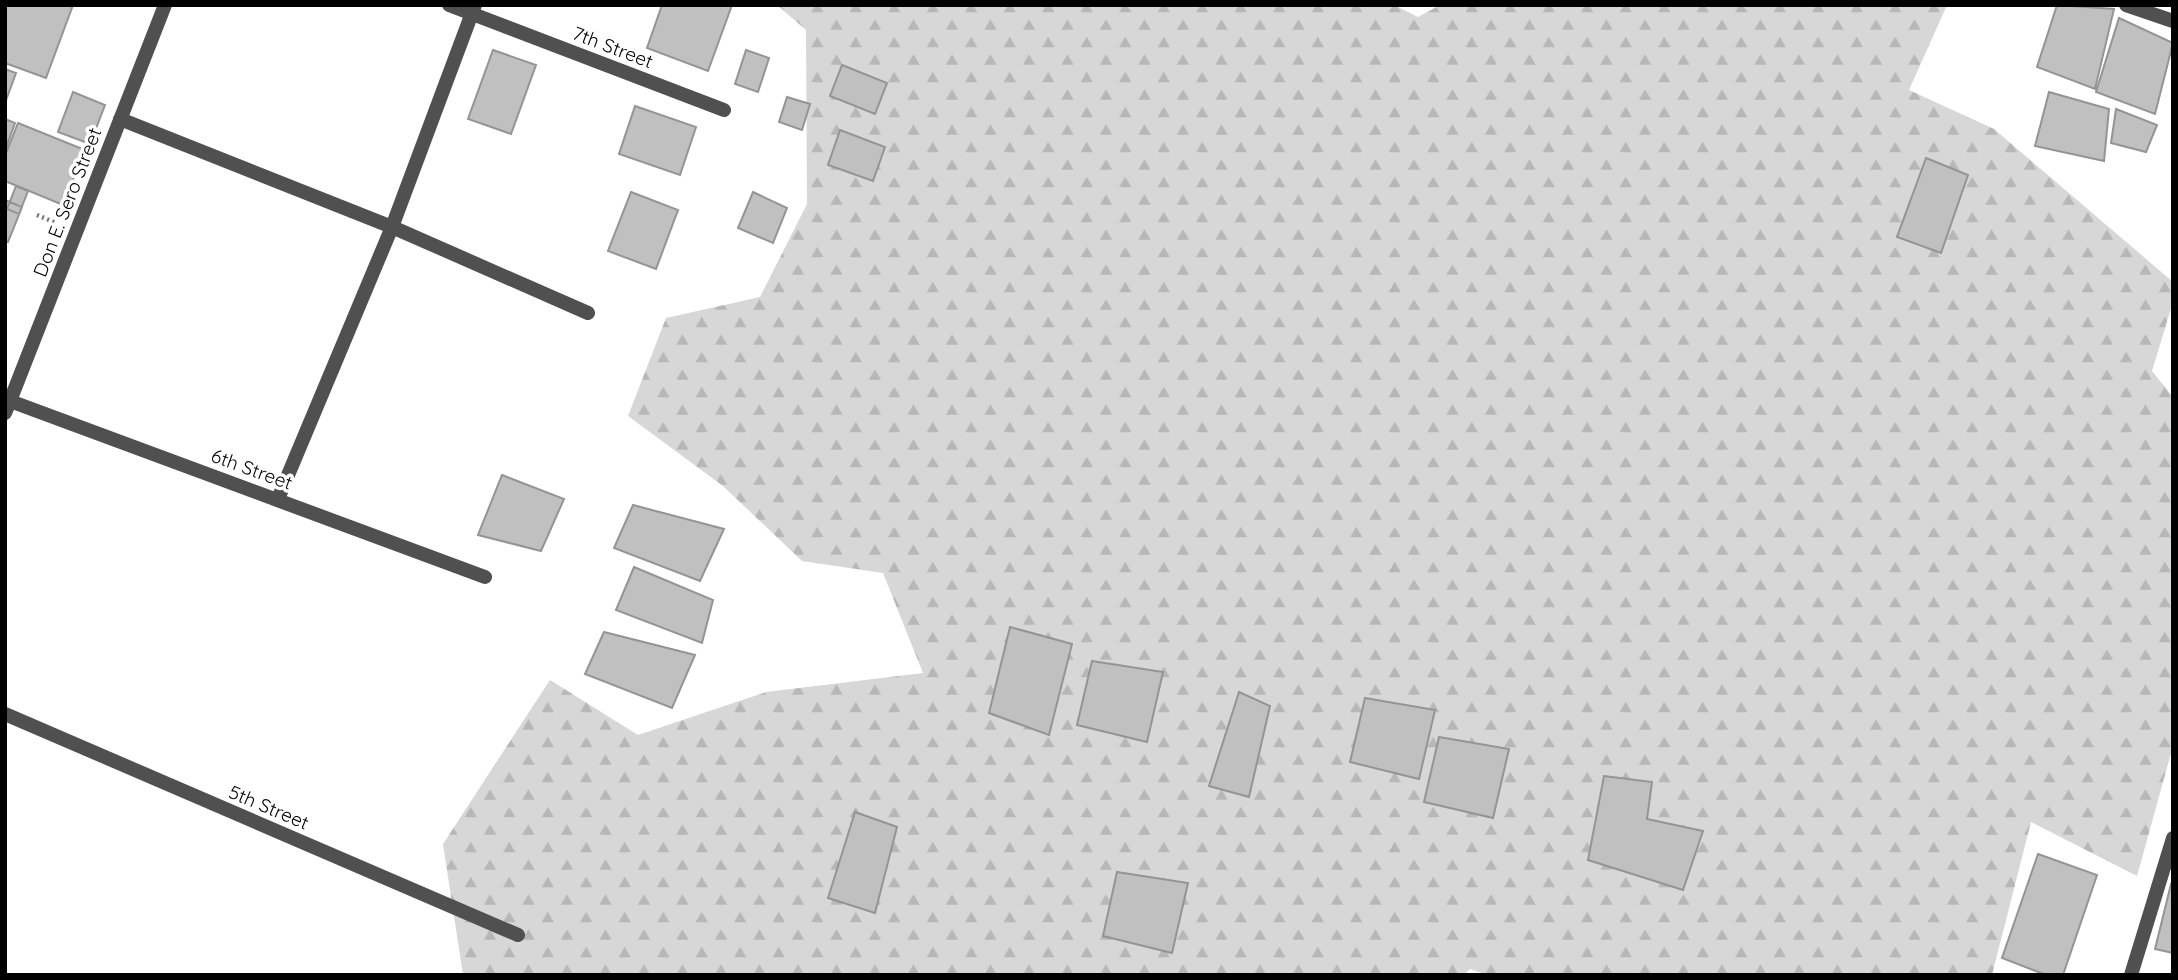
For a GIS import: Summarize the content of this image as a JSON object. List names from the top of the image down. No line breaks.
{"streets":{"street":["7th Street","Don E. Sero Street","6th Street","5th Street"]},"crossings":[["Don E. Sero Street","6th Street"]]}
